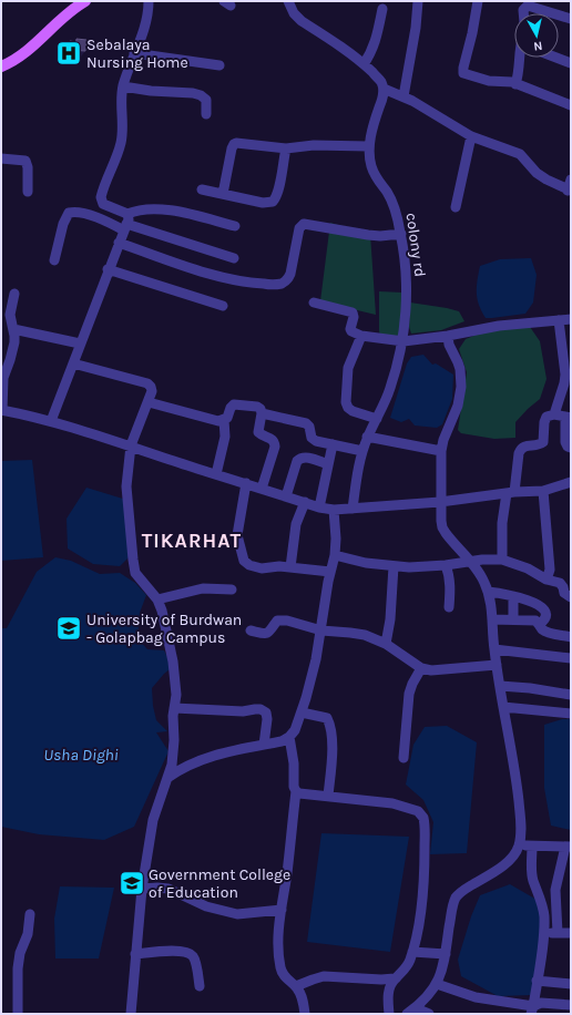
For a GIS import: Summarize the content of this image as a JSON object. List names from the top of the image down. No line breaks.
{"streets":{"street":["colony rd"]},"districts":["TIKARHAT"],"water":["Usha Dighi"],"places":{"hospital":["Sebalaya Nursing Home"],"school or university":["University of Burdwan - Golapbag Campus","Government College of Education"]},"north":"bottom"}
